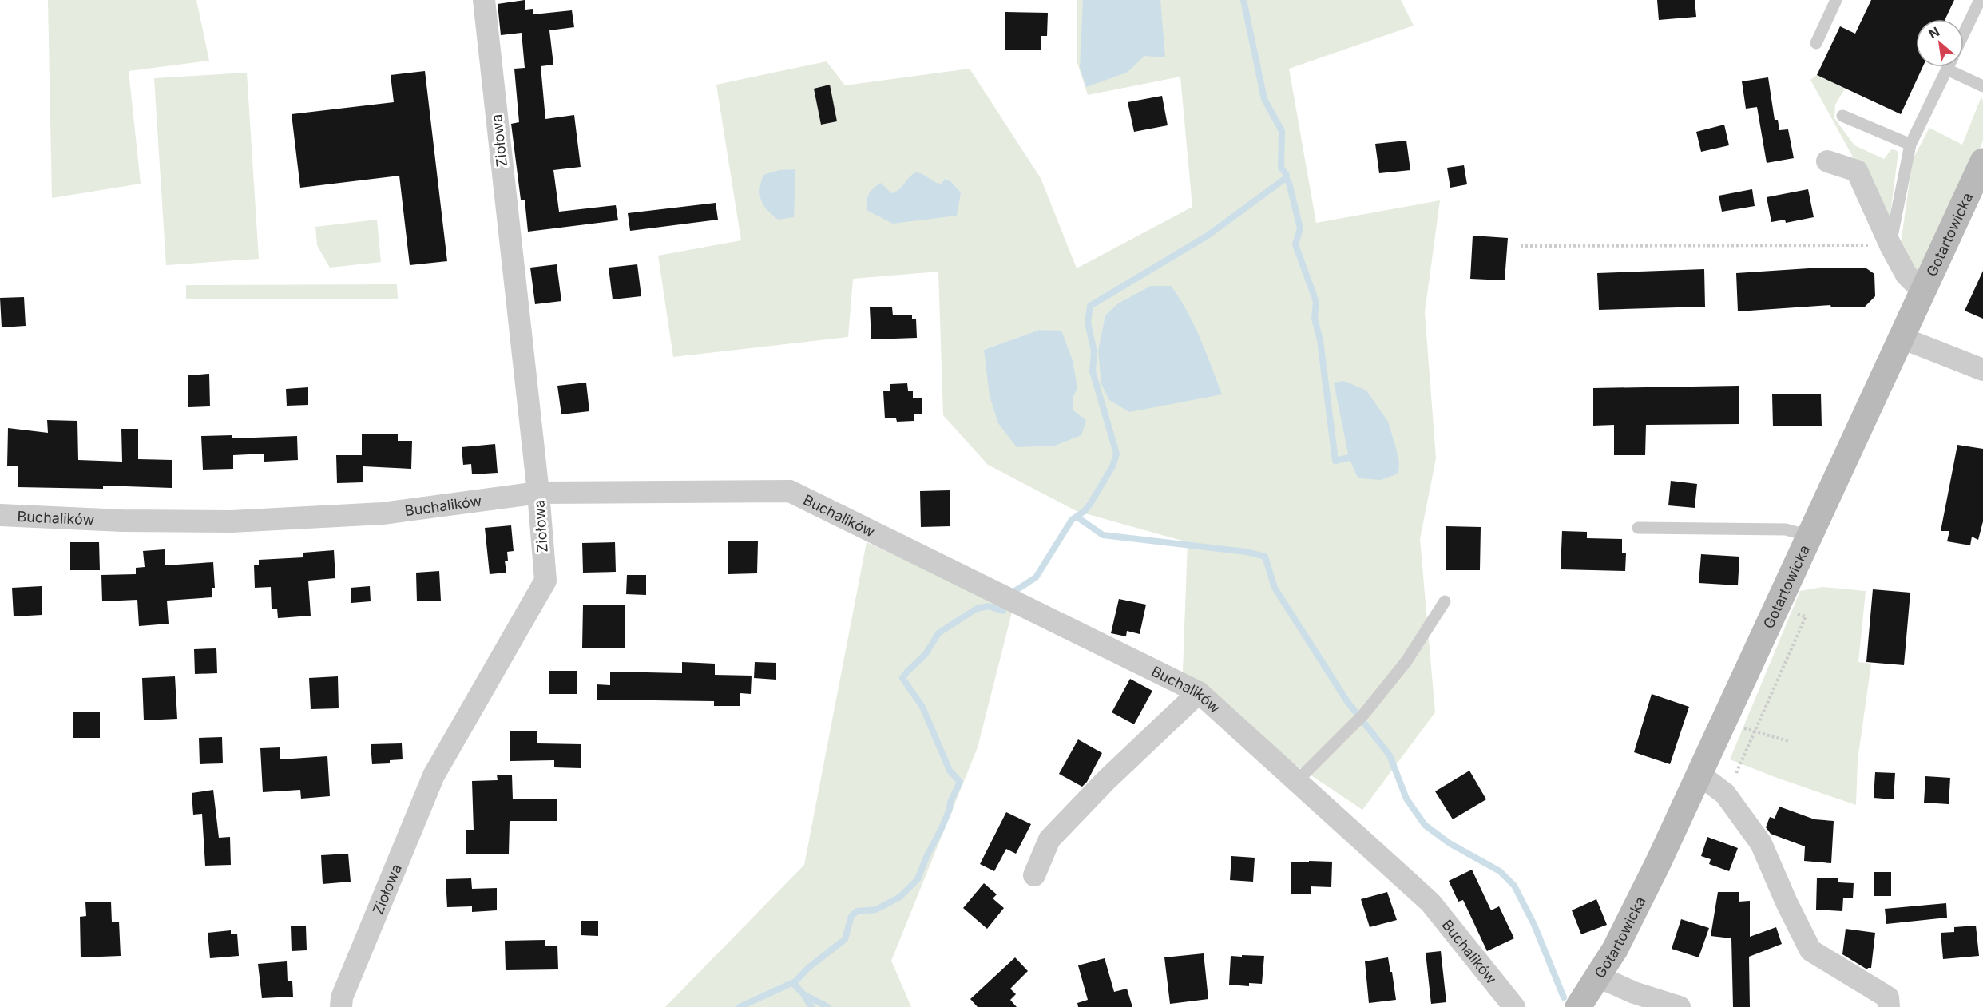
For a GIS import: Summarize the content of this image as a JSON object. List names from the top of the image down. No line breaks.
{"streets":{"street":["Ziołowa","Gotartowicka","Buchalików"]},"crossings":[["Ziołowa","Buchalików"]],"north":"top left"}
